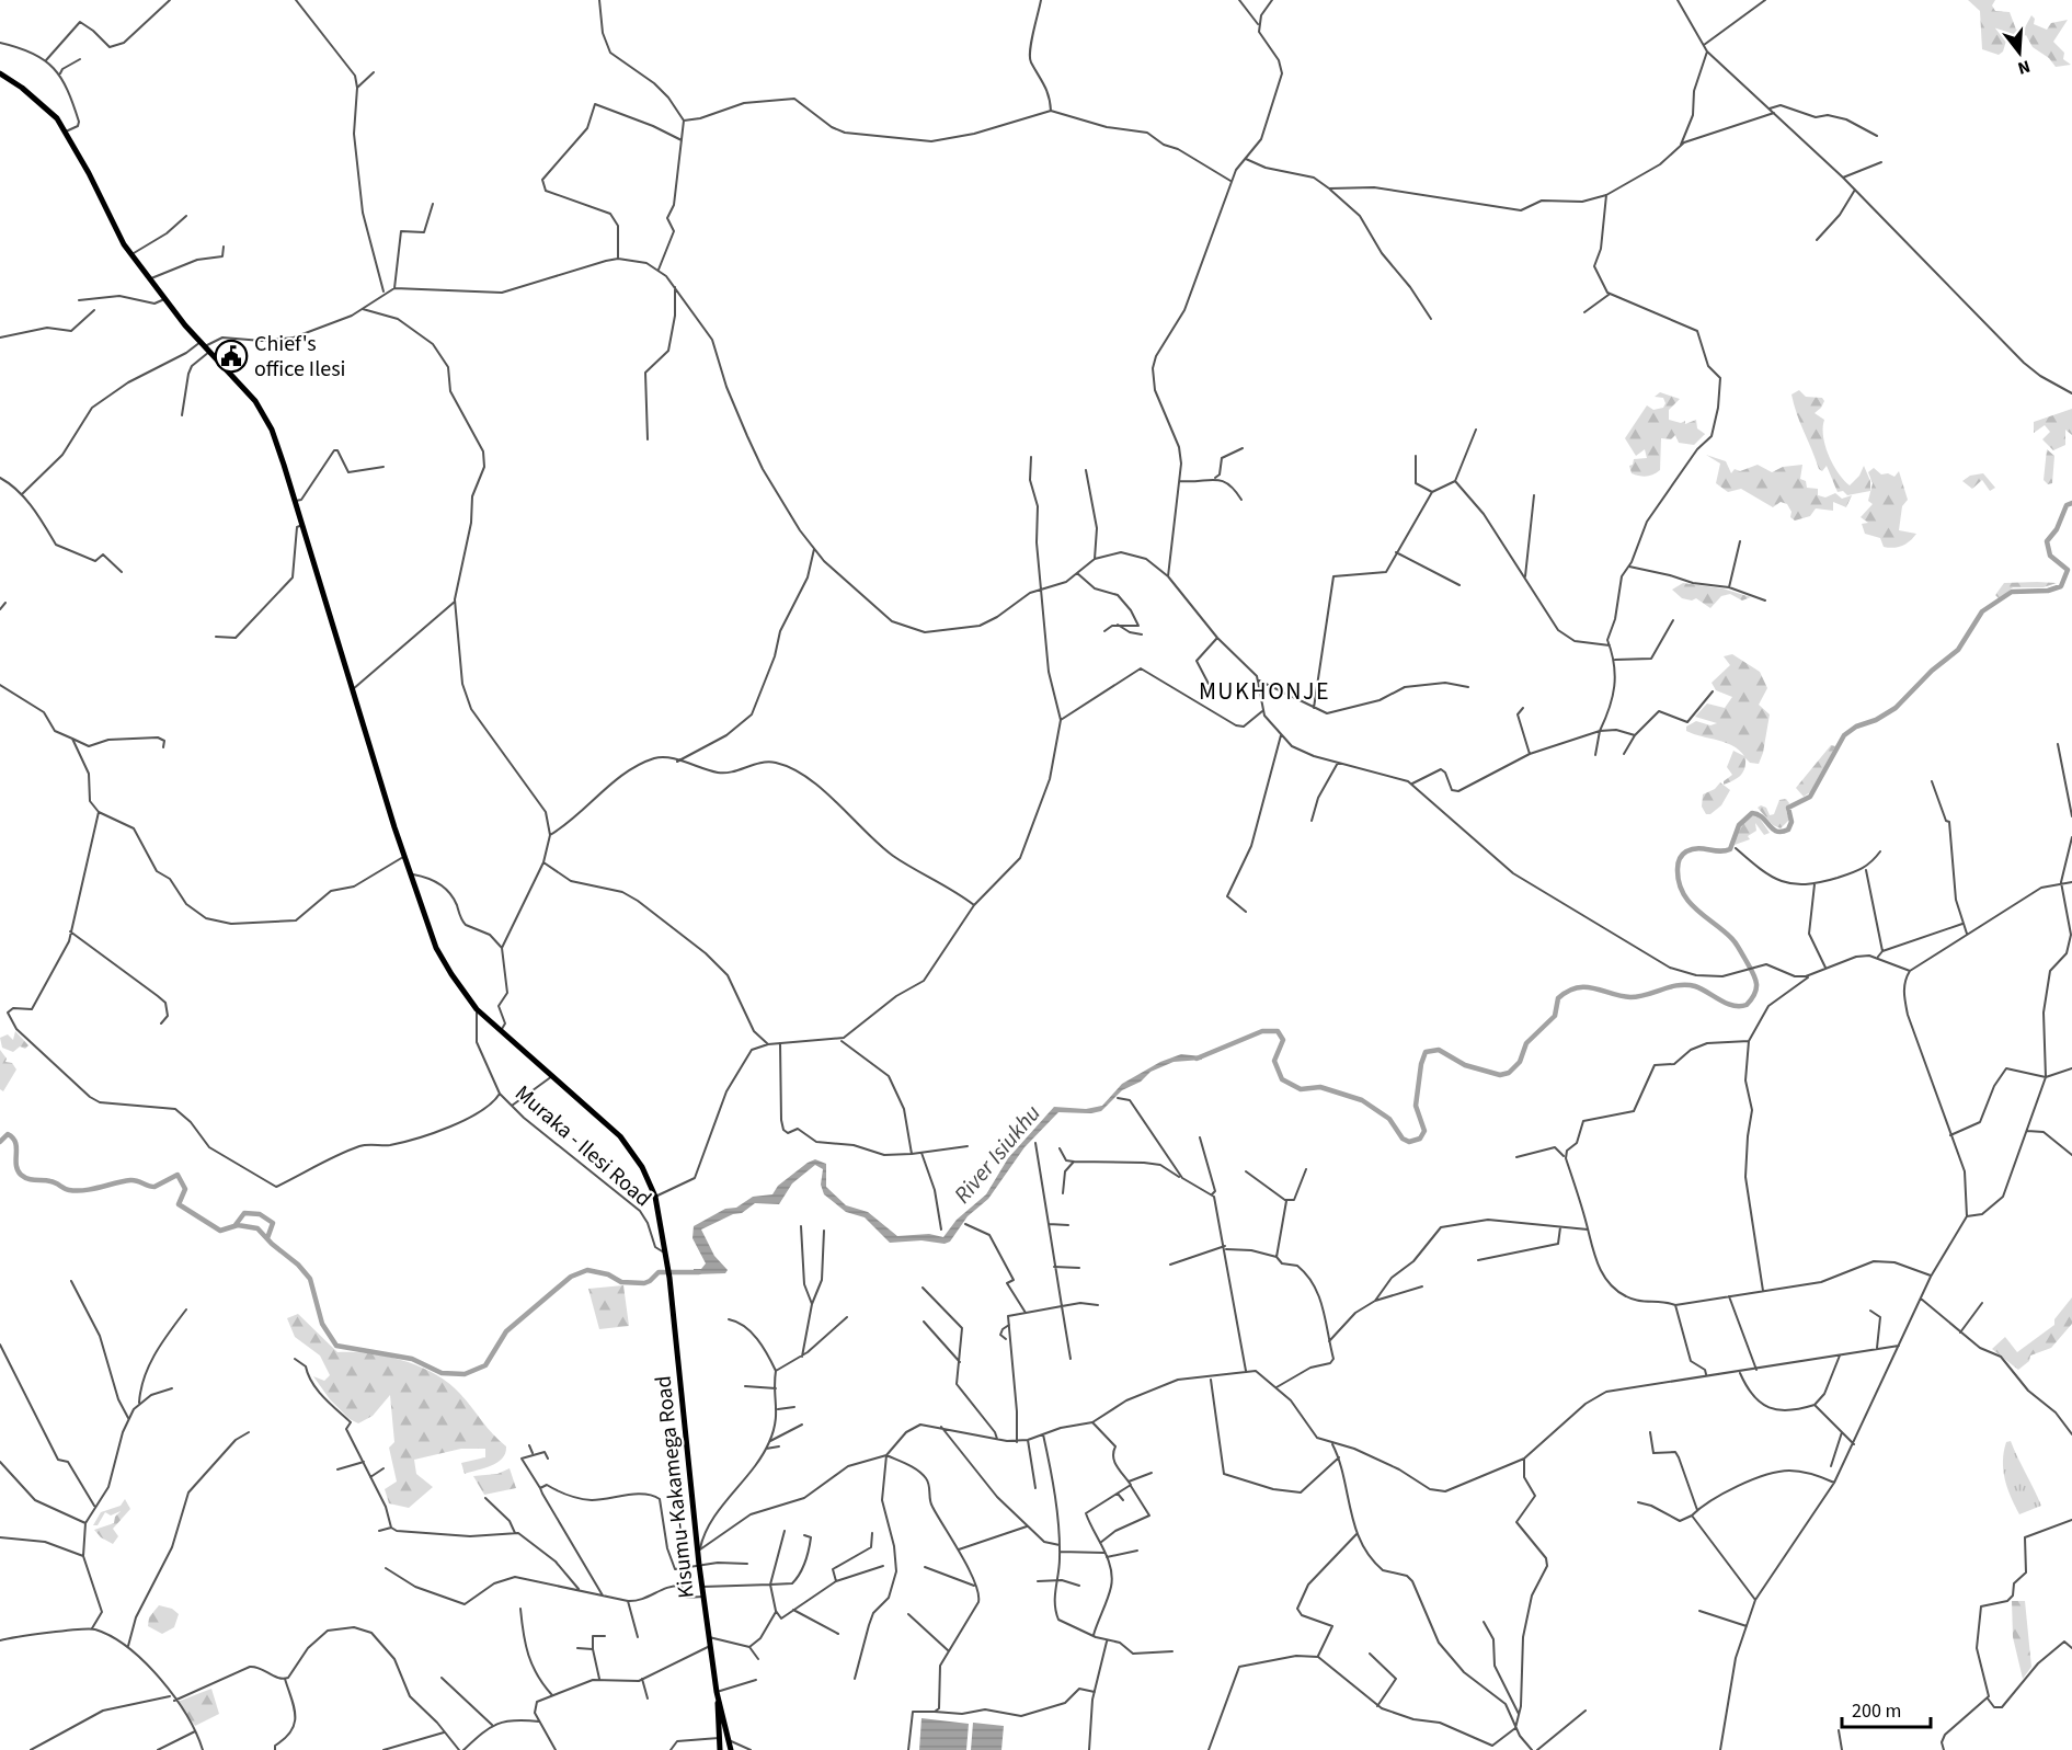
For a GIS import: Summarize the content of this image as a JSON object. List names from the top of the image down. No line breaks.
{"streets":{"highway":["Kisumu-Kakamega Road"],"street":["Muraka - Ilesi Road"]},"crossings":[["Muraka - Ilesi Road","Kisumu-Kakamega Road"]],"districts":["MUKHONJE"],"water":["River Isiukhu"],"places":{"public building":["Chief's office Ilesi"]},"scale_bar":"200 m","north":"bottom"}
